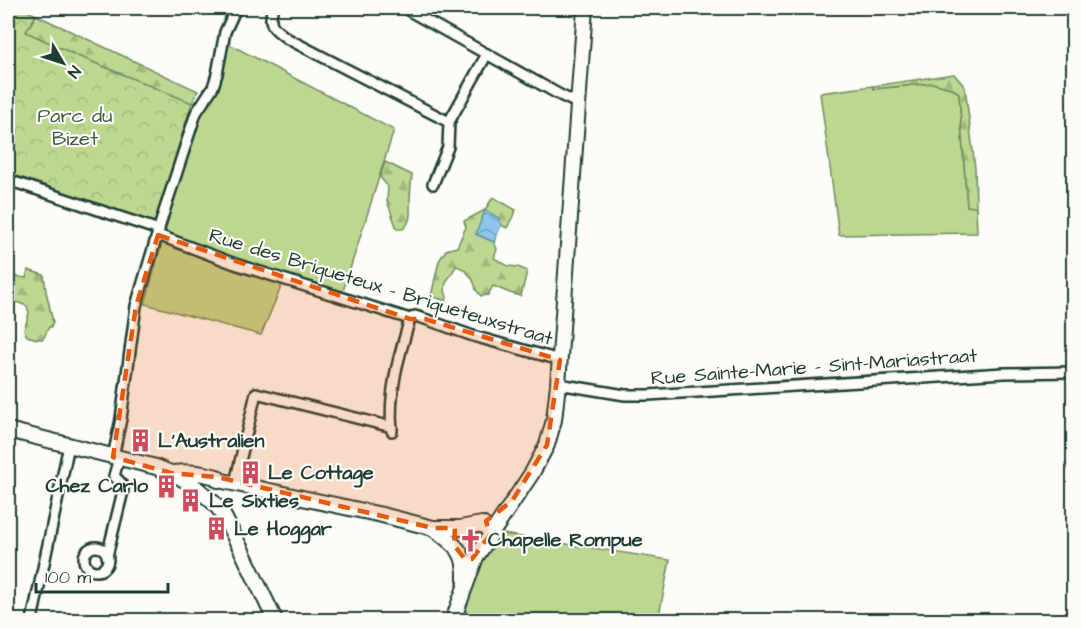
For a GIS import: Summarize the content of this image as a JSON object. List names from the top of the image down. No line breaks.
{"streets":{"street":["Rue des Briqueteux - Briqueteuxstraat","Rue Sainte-Marie - Sint-Mariastraat"]},"parks":["Parc du Bizet"],"places":{"building":["L'Australien","Le Cottage","Chez Carlo","Le Sixties","Le Hoggar"],"church":["Chapelle Rompue"]},"scale_bar":"100 m","north":"bottom right"}
